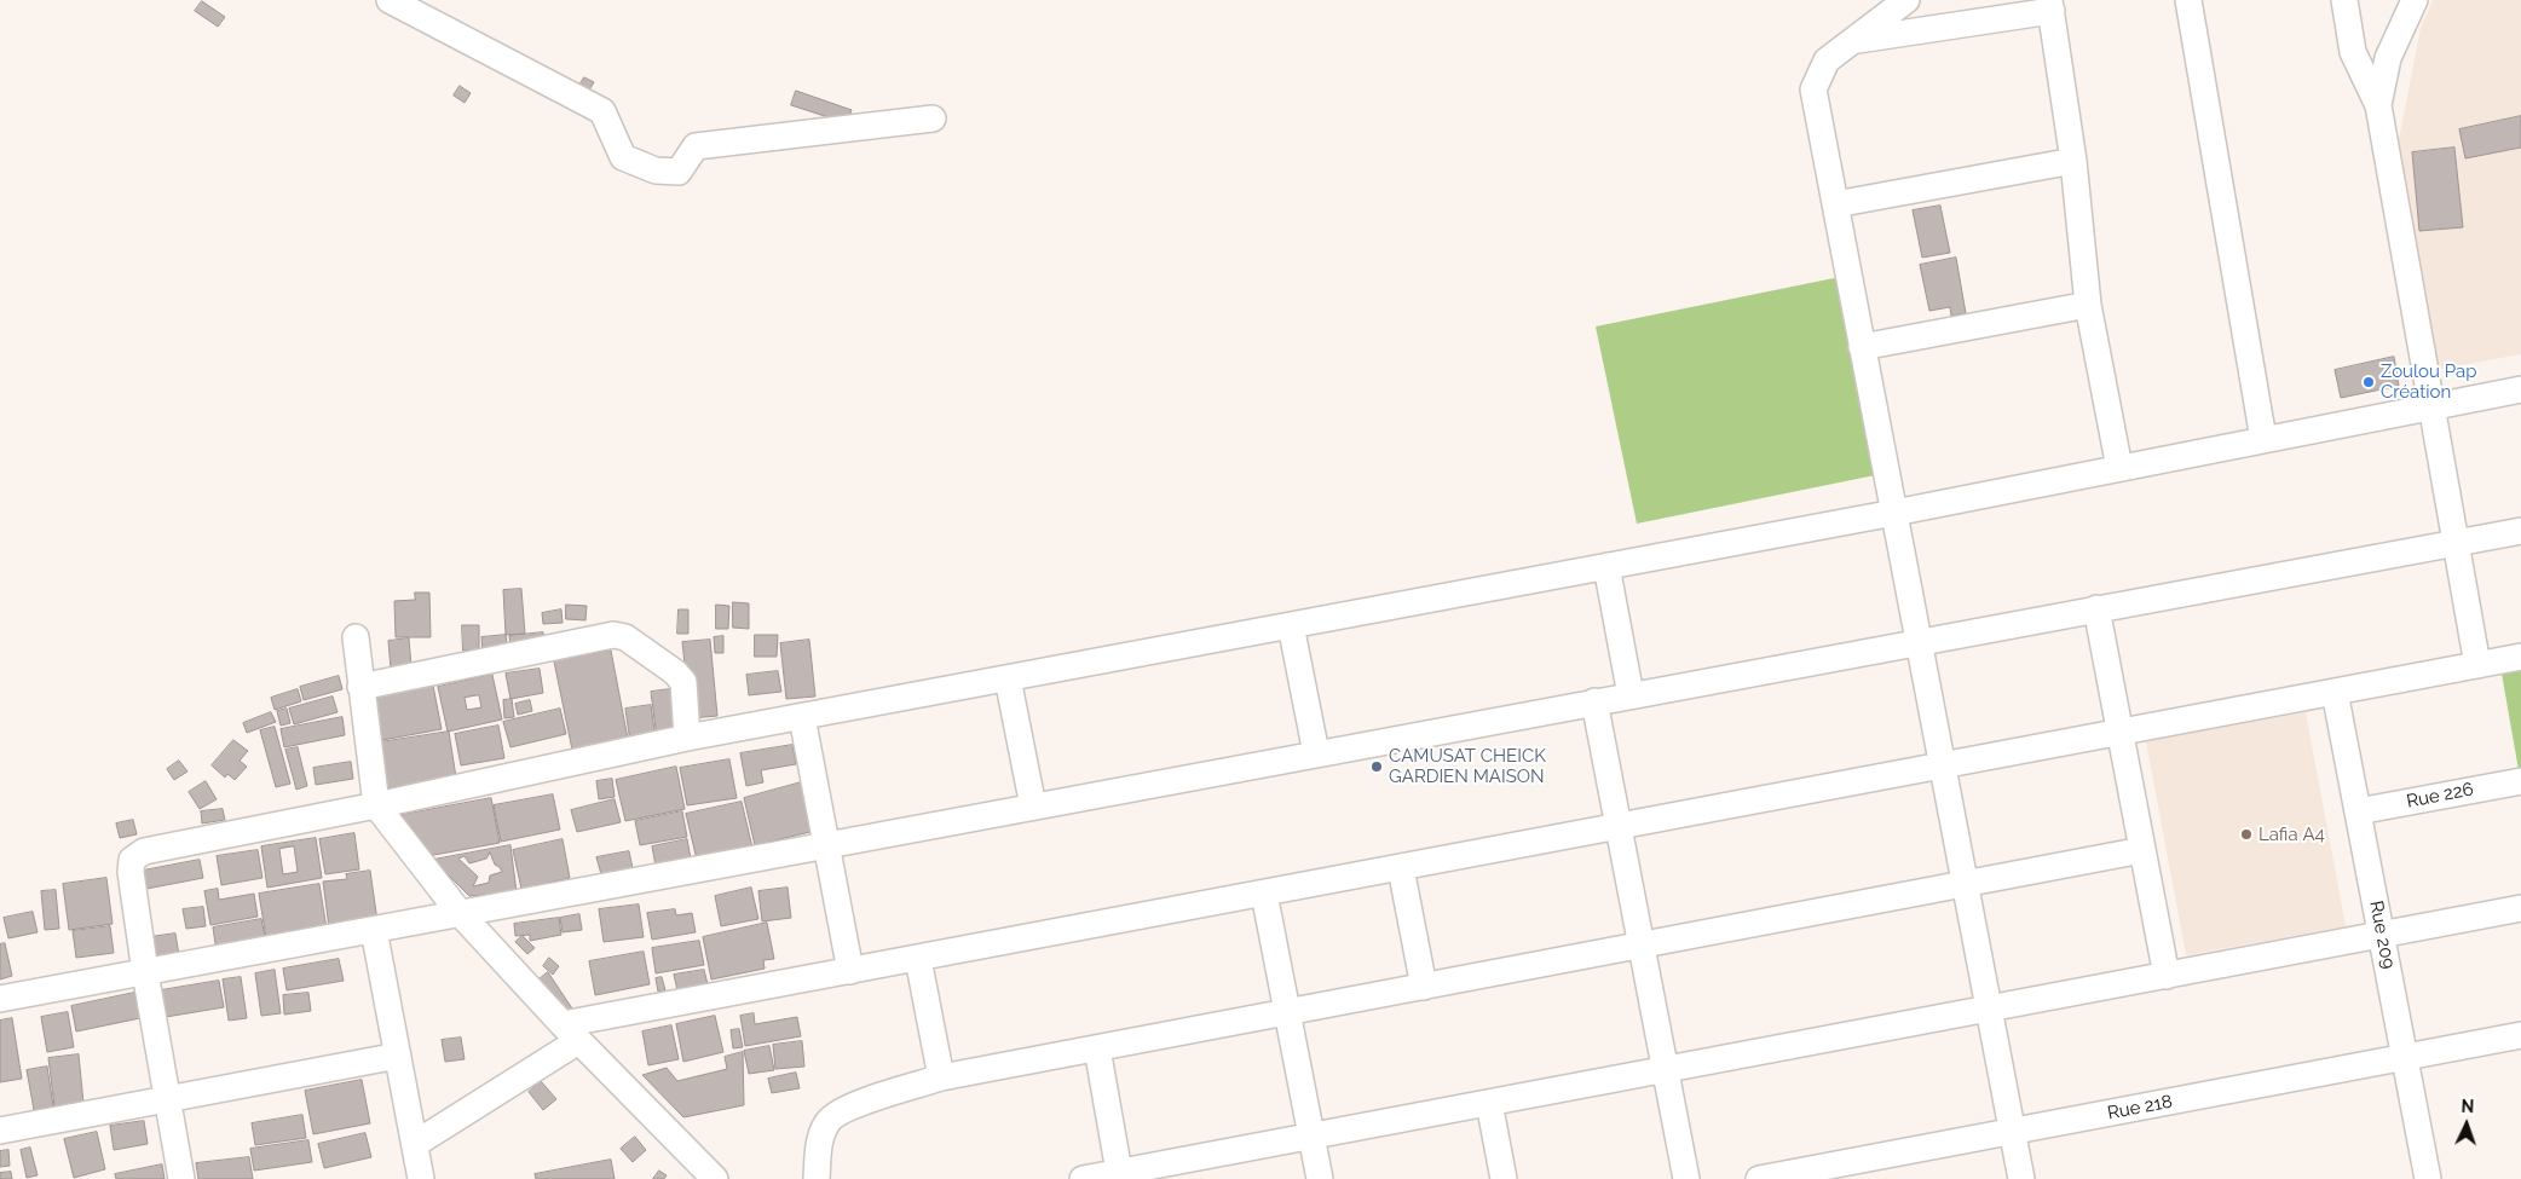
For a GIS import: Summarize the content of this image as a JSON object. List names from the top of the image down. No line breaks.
{"streets":{"street":["Rue 226","Rue 209","Rue 218"]},"crossings":[["Rue 226","Rue 209"],["Rue 209","Rue 218"]],"places":["Zoulou Pap Création","CAMUSAT CHEICK GARDIEN MAISON","Lafia A4"],"north":"top"}
